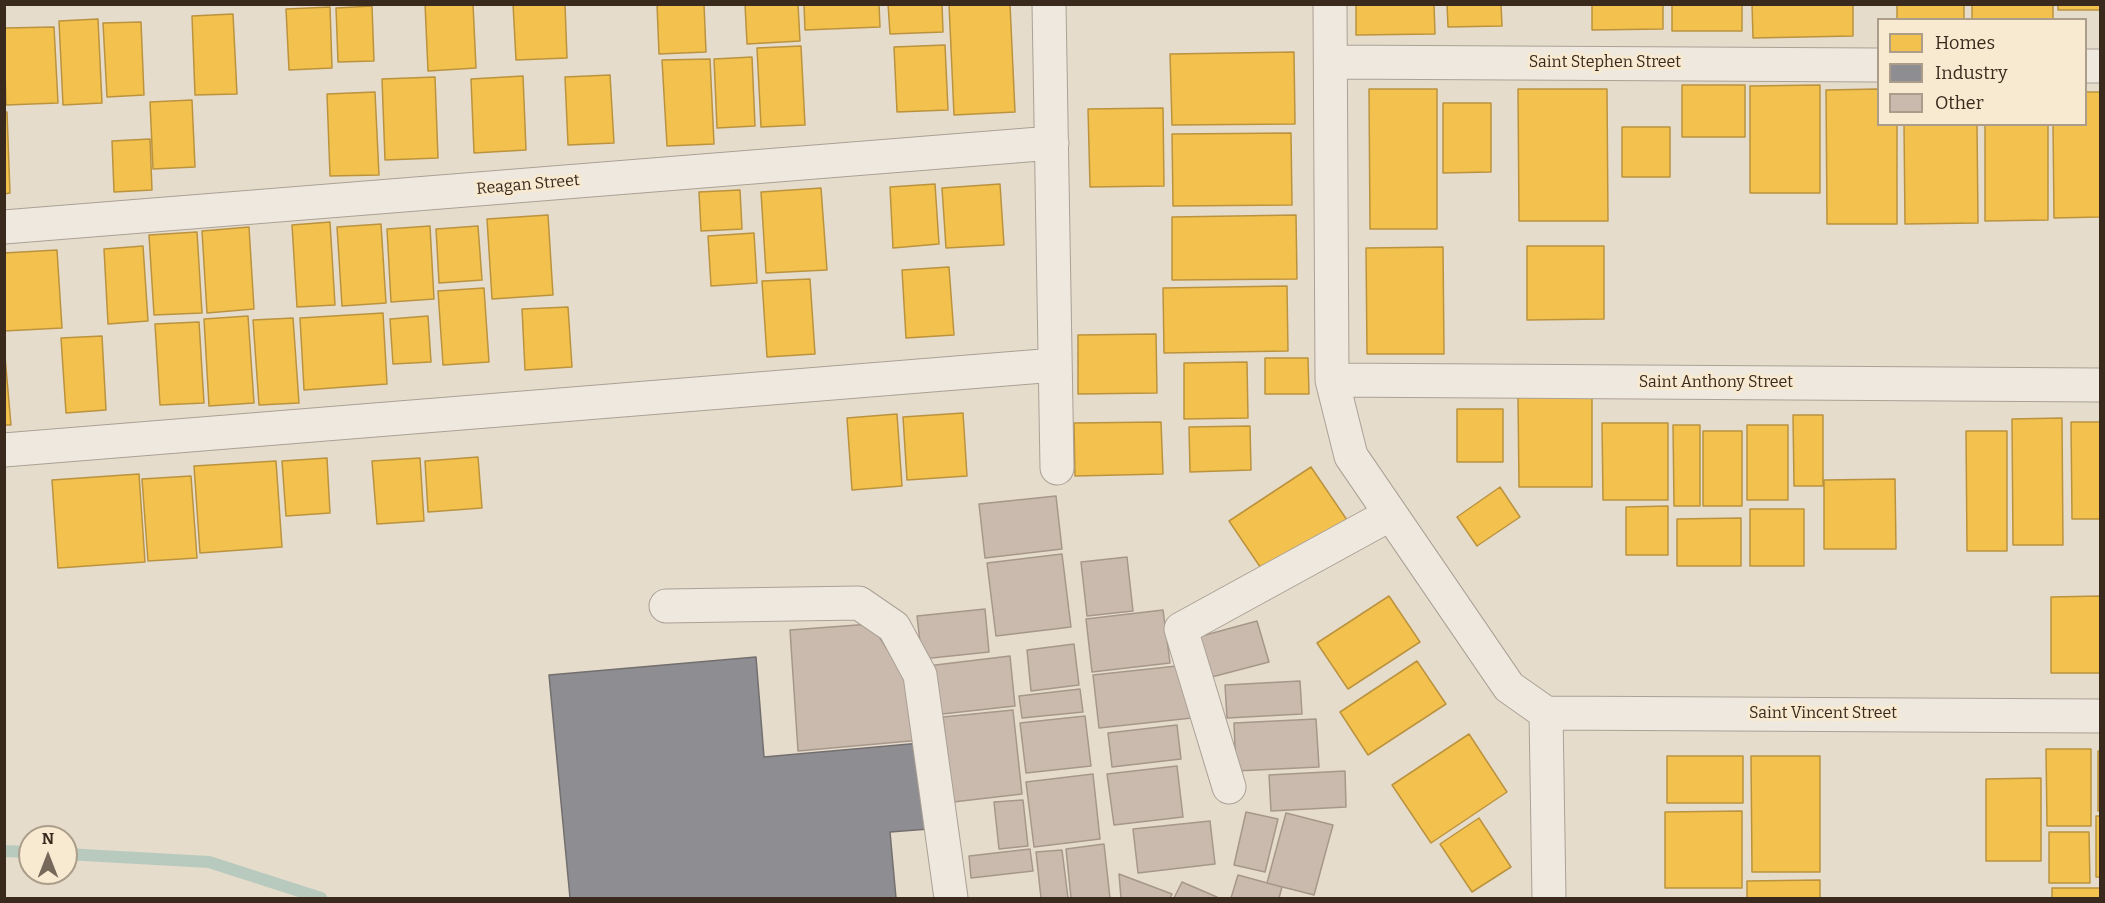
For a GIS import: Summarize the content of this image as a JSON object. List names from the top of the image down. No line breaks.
{"streets":{"street":["Saint Stephen Street","Reagan Street","Saint Anthony Street","Saint Vincent Street"]},"legend":["Homes","Industry","Other"],"north":"top"}
